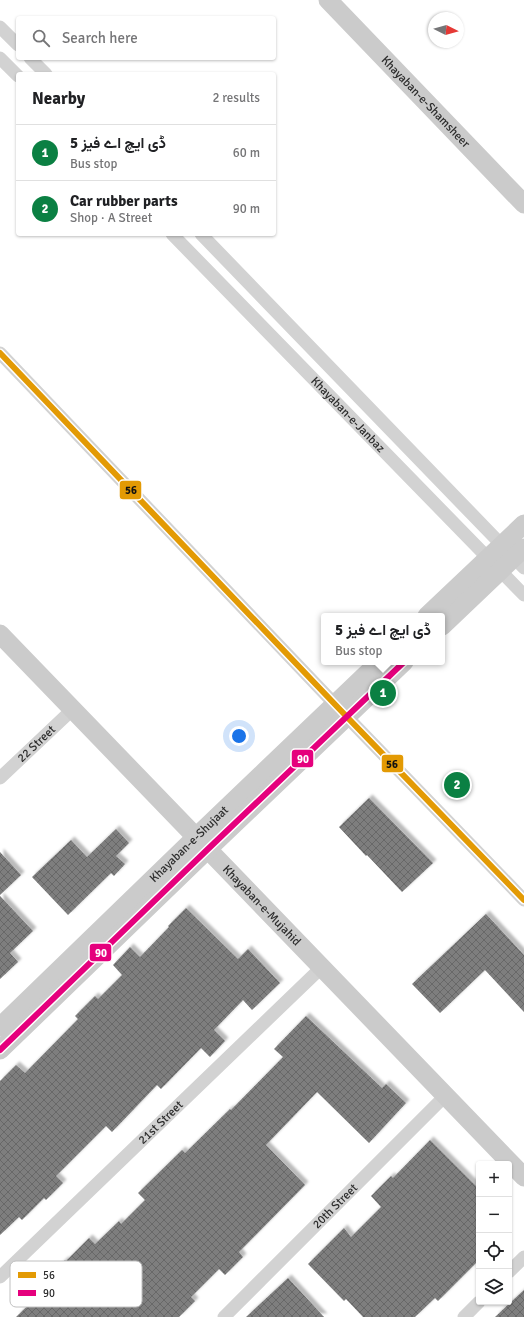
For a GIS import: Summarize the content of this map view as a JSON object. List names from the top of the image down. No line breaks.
{"streets":{"main road":["Khayaban-e-Shamsheer","Khayaban-e-Shujaat","Khayaban-e-Mujahid"],"street":["Khayaban-e-Janbaz","22 Street","21st Street","20th Street"]},"crossings":[["22 Street","Khayaban-e-Mujahid"],["Khayaban-e-Shujaat","Khayaban-e-Mujahid"],["Khayaban-e-Mujahid","21st Street"],["Khayaban-e-Mujahid","20th Street"]],"lines":["transit line 56","transit line 90"],"legend":["56","90"],"north":"right","page":{"search":"Search here","heading":["Nearby","2 results"],"list":[{"mark":"1","name":"5 ڈی ایچ اے فیز","note":"Bus stop","value":"60 m"},{"mark":"2","name":"Car rubber parts","note":"Shop · A Street","value":"90 m"}],"popup":["5 ڈی ایچ اے فیز","Bus stop"],"pins":["1","2"],"map_buttons":["+","−"]}}
